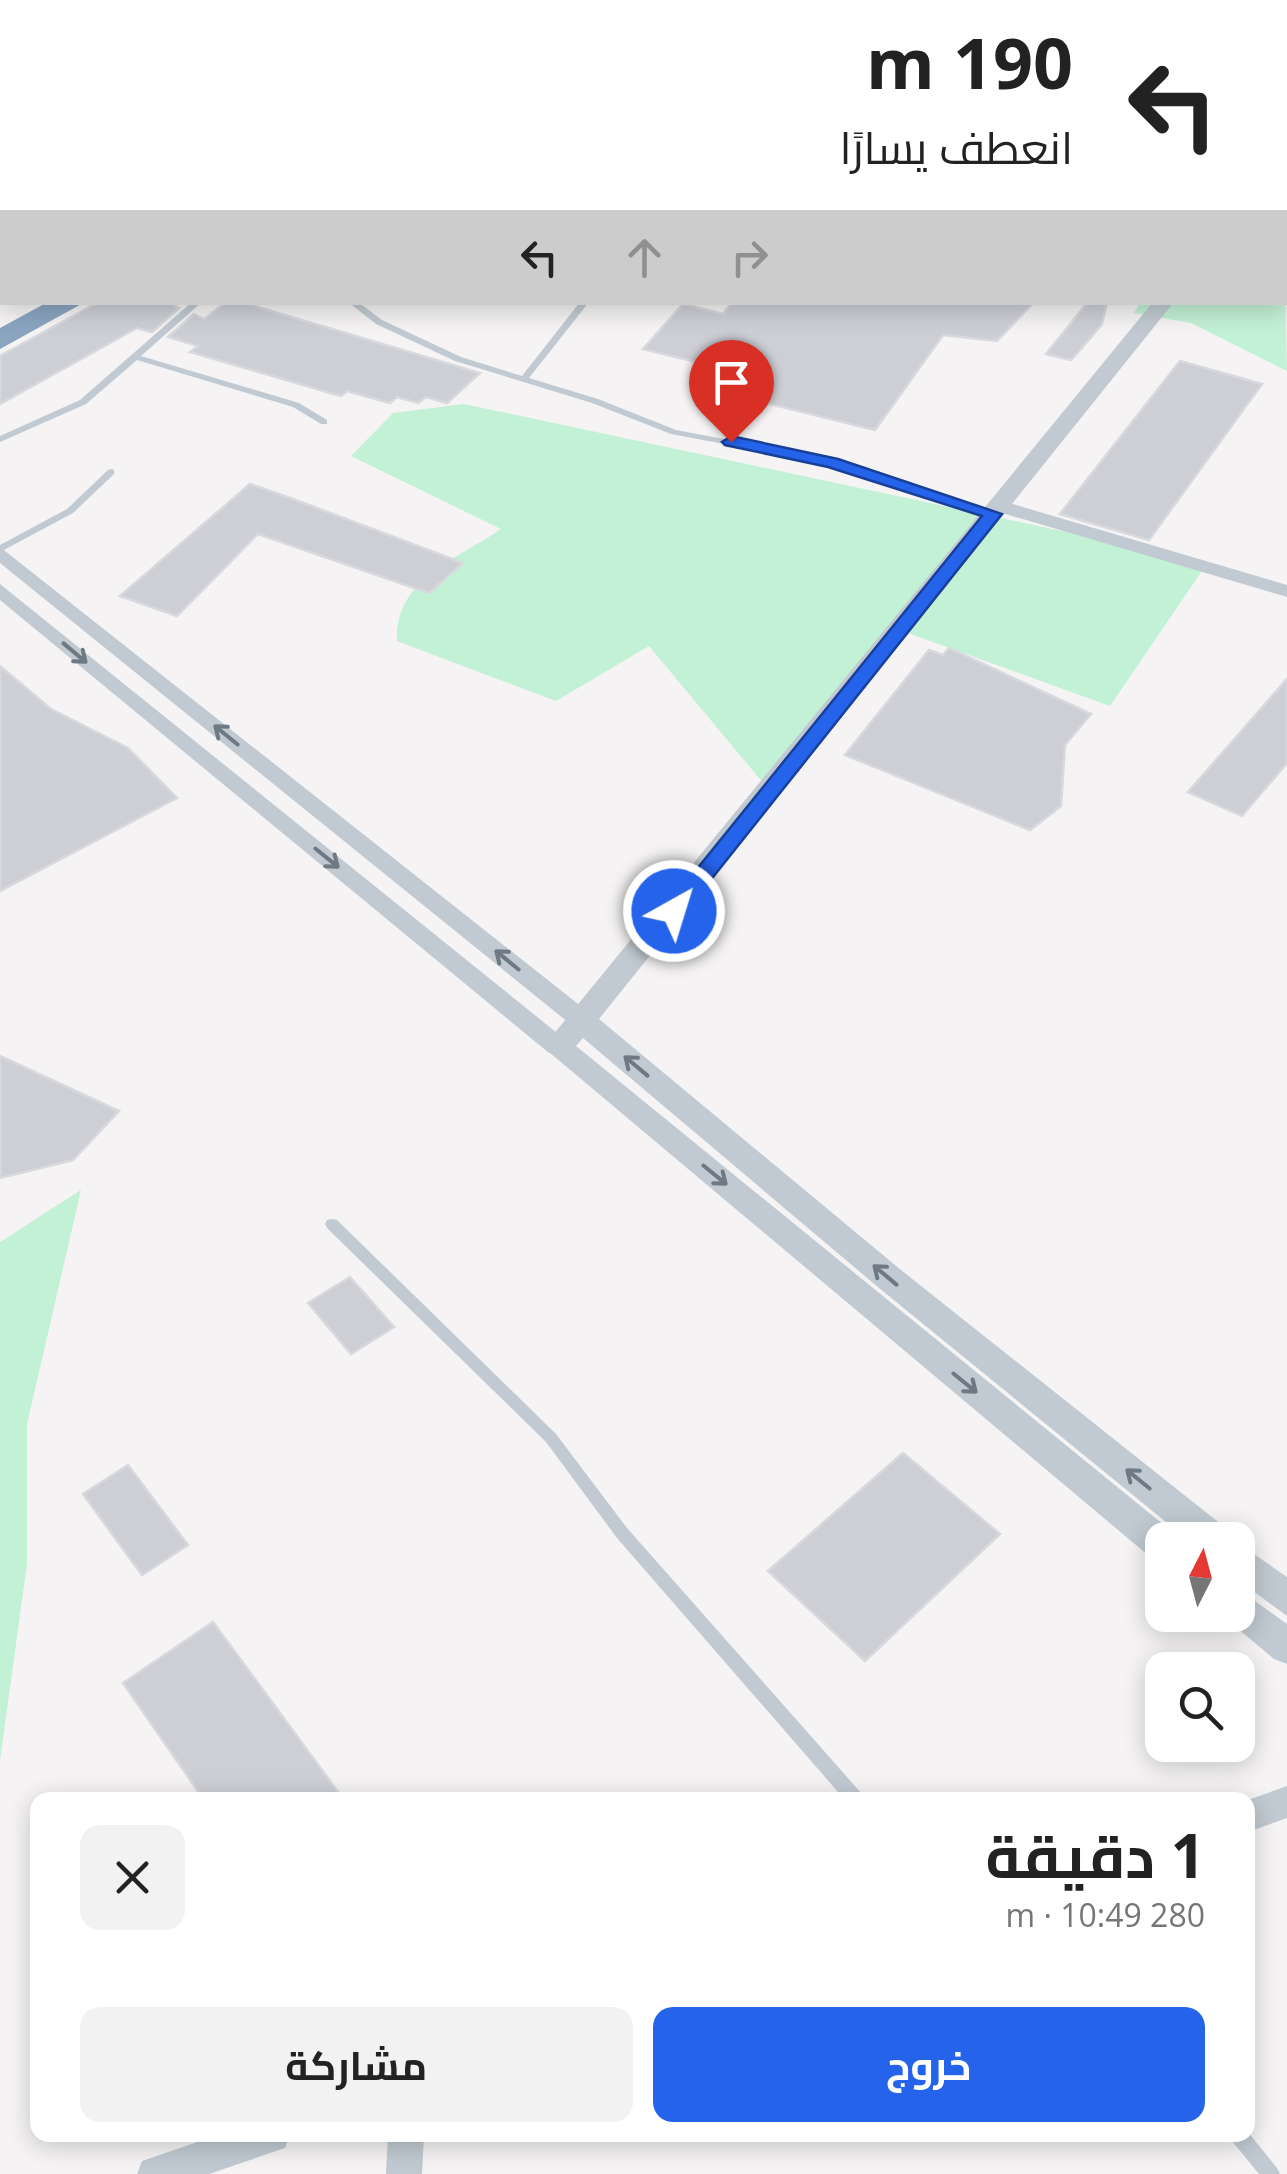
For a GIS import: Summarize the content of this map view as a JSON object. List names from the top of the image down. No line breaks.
{"north":"top","page":{"turn":["190 m","انعطف يسارًا"],"heading":["1 دقيقة","280 m · 10:49"],"buttons":["خروج","مشاركة"]}}
